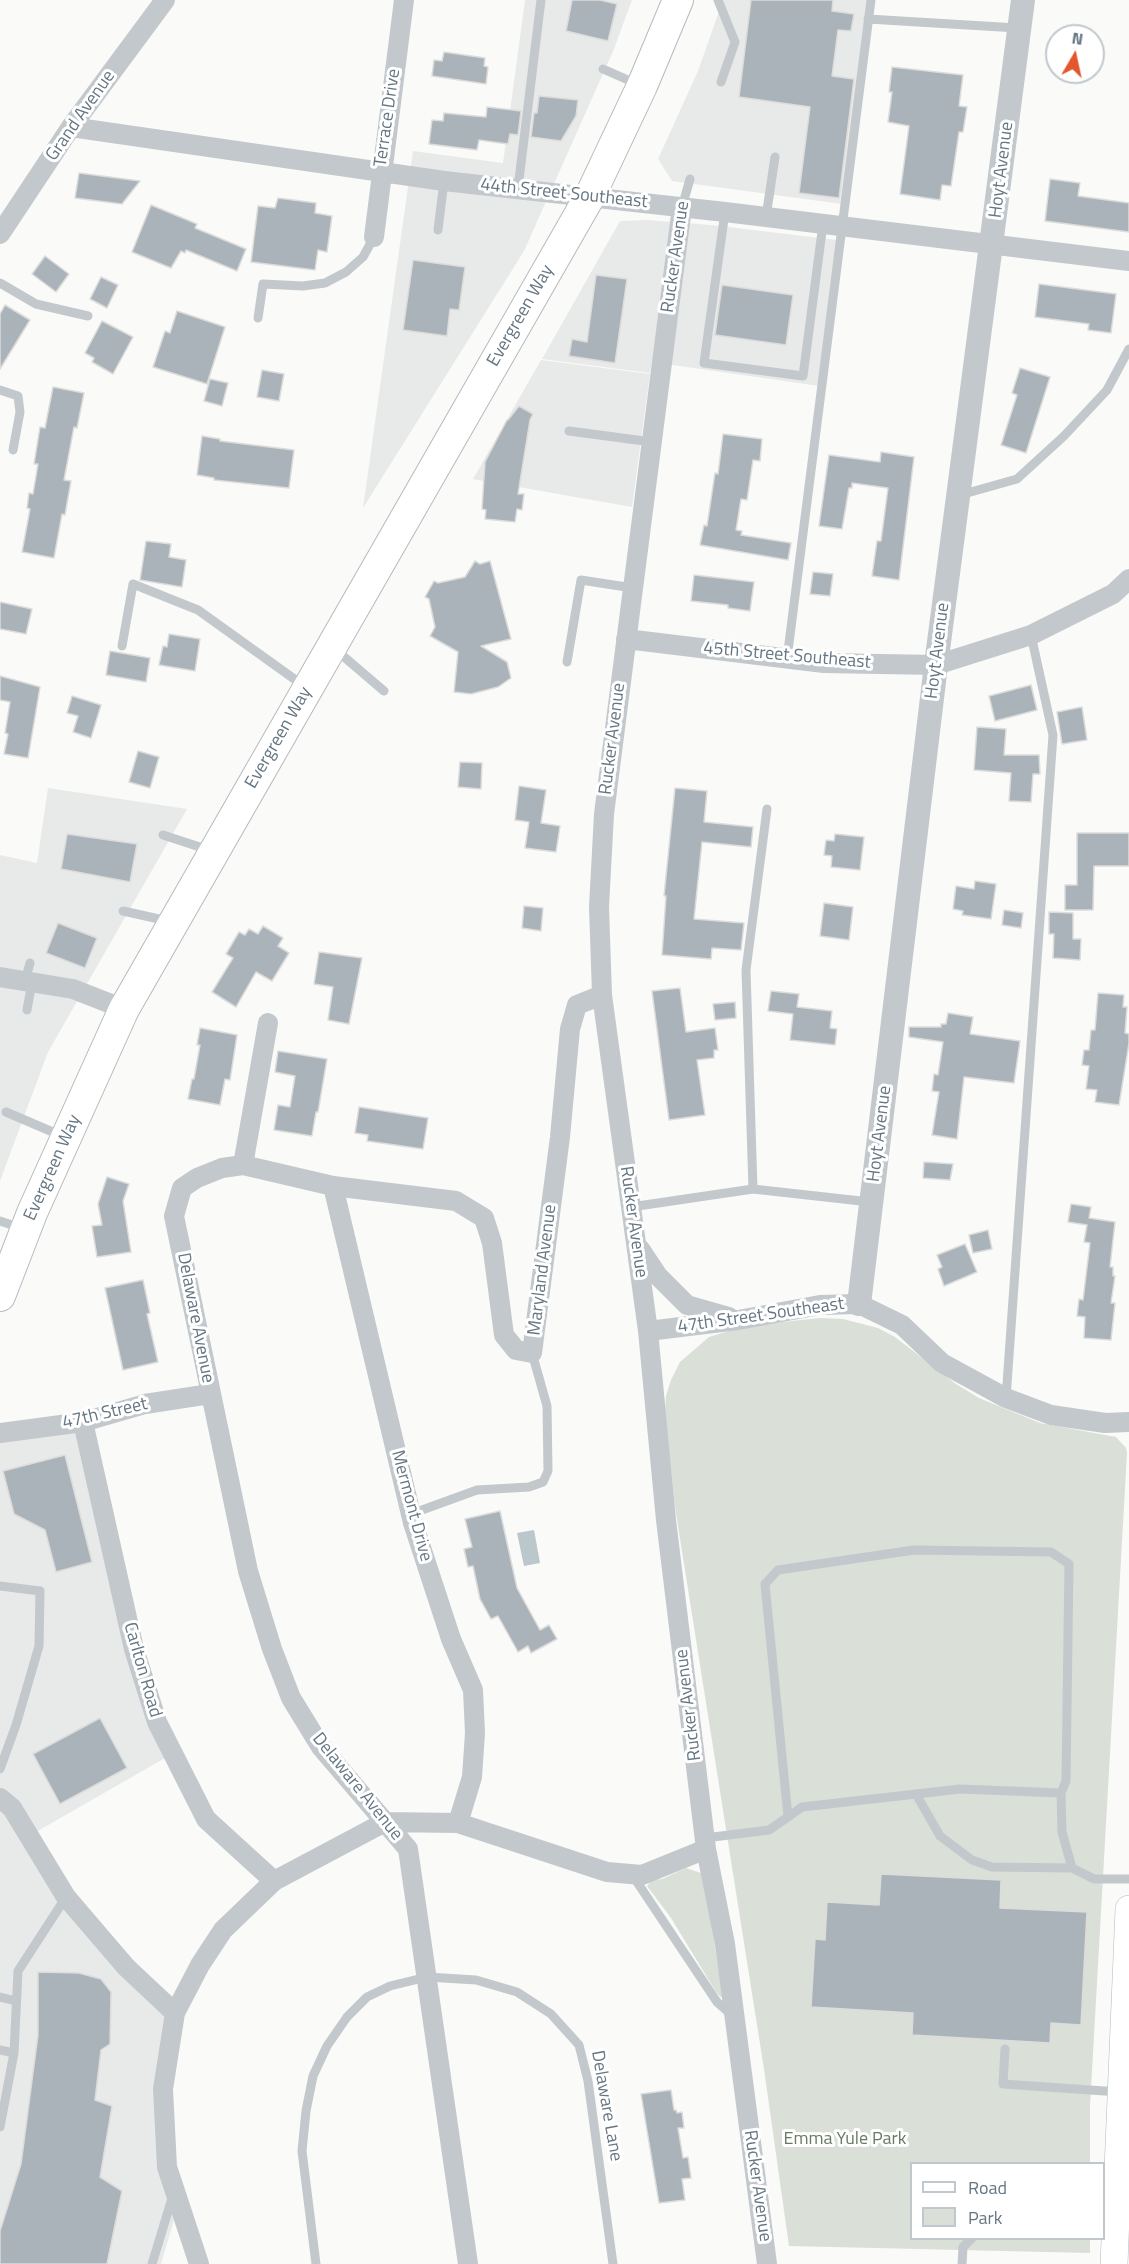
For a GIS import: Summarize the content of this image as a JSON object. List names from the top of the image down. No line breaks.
{"streets":{"main road":["Evergreen Way"],"street":["Grand Avenue","Terrace Drive","Hoyt Avenue","44th Street Southeast","Rucker Avenue","45th Street Southeast","Maryland Avenue","47th Street Southeast","Delaware Avenue","47th Street","Mermont Drive","Carlton Road"],"lane":["Delaware Lane"]},"crossings":[["Grand Avenue","44th Street Southeast"],["Terrace Drive","44th Street Southeast"],["Hoyt Avenue","44th Street Southeast"],["Hoyt Avenue","45th Street Southeast"],["Hoyt Avenue","47th Street Southeast"],["44th Street Southeast","Rucker Avenue"],["44th Street Southeast","Evergreen Way"],["Rucker Avenue","45th Street Southeast"],["Rucker Avenue","Maryland Avenue"],["Rucker Avenue","47th Street Southeast"],["Maryland Avenue","Delaware Avenue"],["Maryland Avenue","Mermont Drive"],["Delaware Avenue","47th Street"],["Delaware Avenue","Delaware Lane"],["47th Street","Carlton Road"]],"parks":["Emma Yule Park"],"legend":["Road","Park"],"north":"top"}
